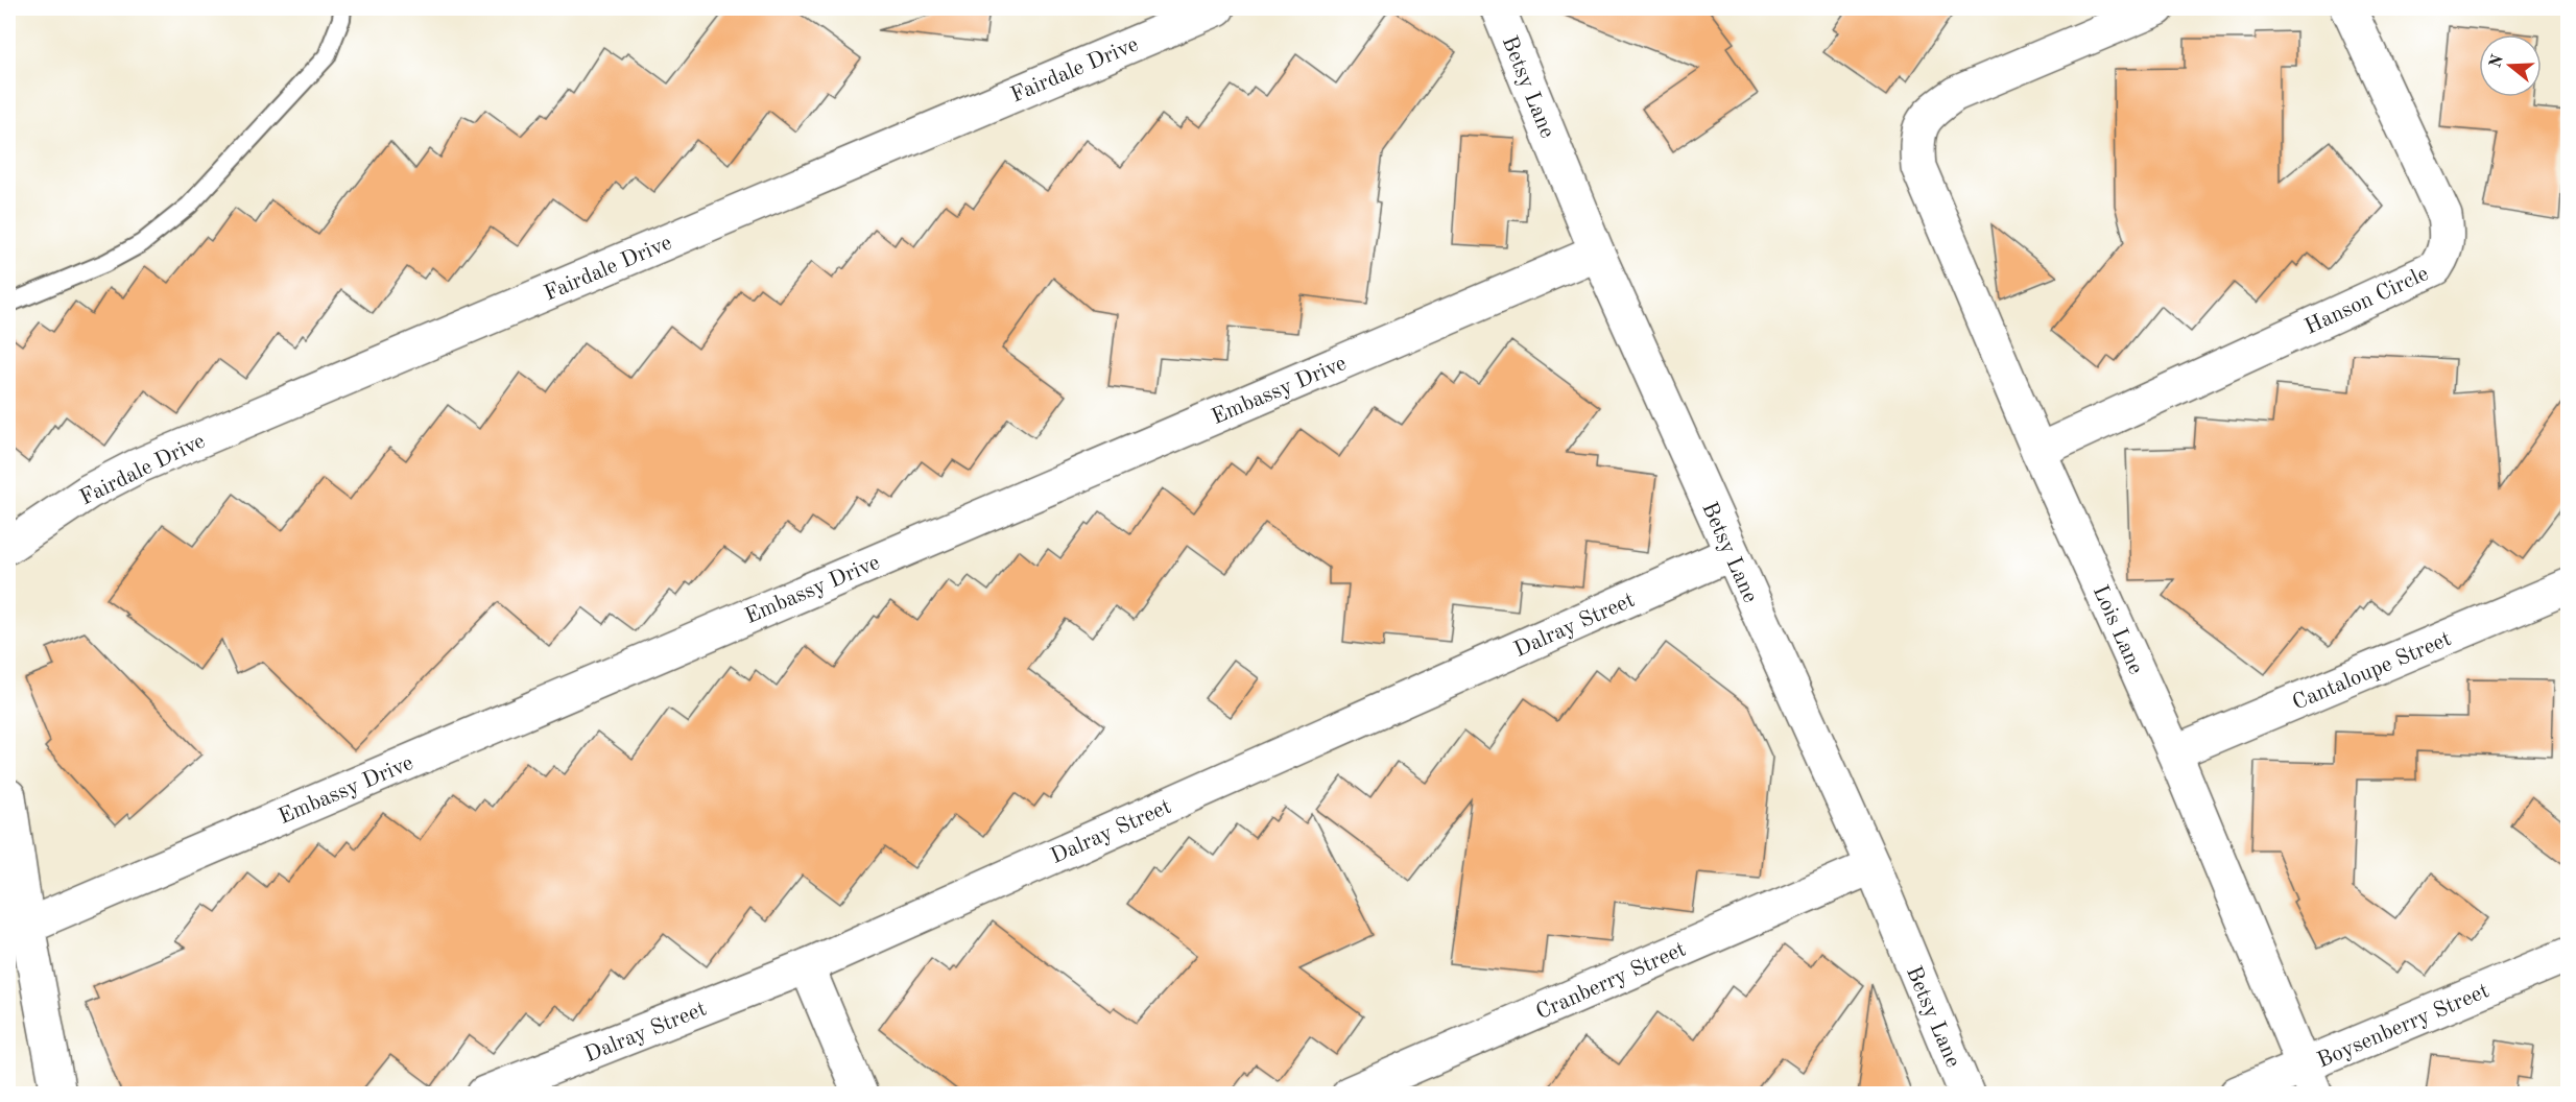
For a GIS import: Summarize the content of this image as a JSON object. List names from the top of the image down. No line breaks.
{"streets":{"street":["Fairdale Drive","Betsy Lane","Hanson Circle","Embassy Drive","Dalray Street","Lois Lane","Cantaloupe Street","Cranberry Street","Boysenberry Street"]},"crossings":[["Betsy Lane","Embassy Drive"],["Betsy Lane","Dalray Street"],["Betsy Lane","Cranberry Street"],["Hanson Circle","Lois Lane"],["Lois Lane","Cantaloupe Street"],["Lois Lane","Boysenberry Street"]],"north":"left"}
